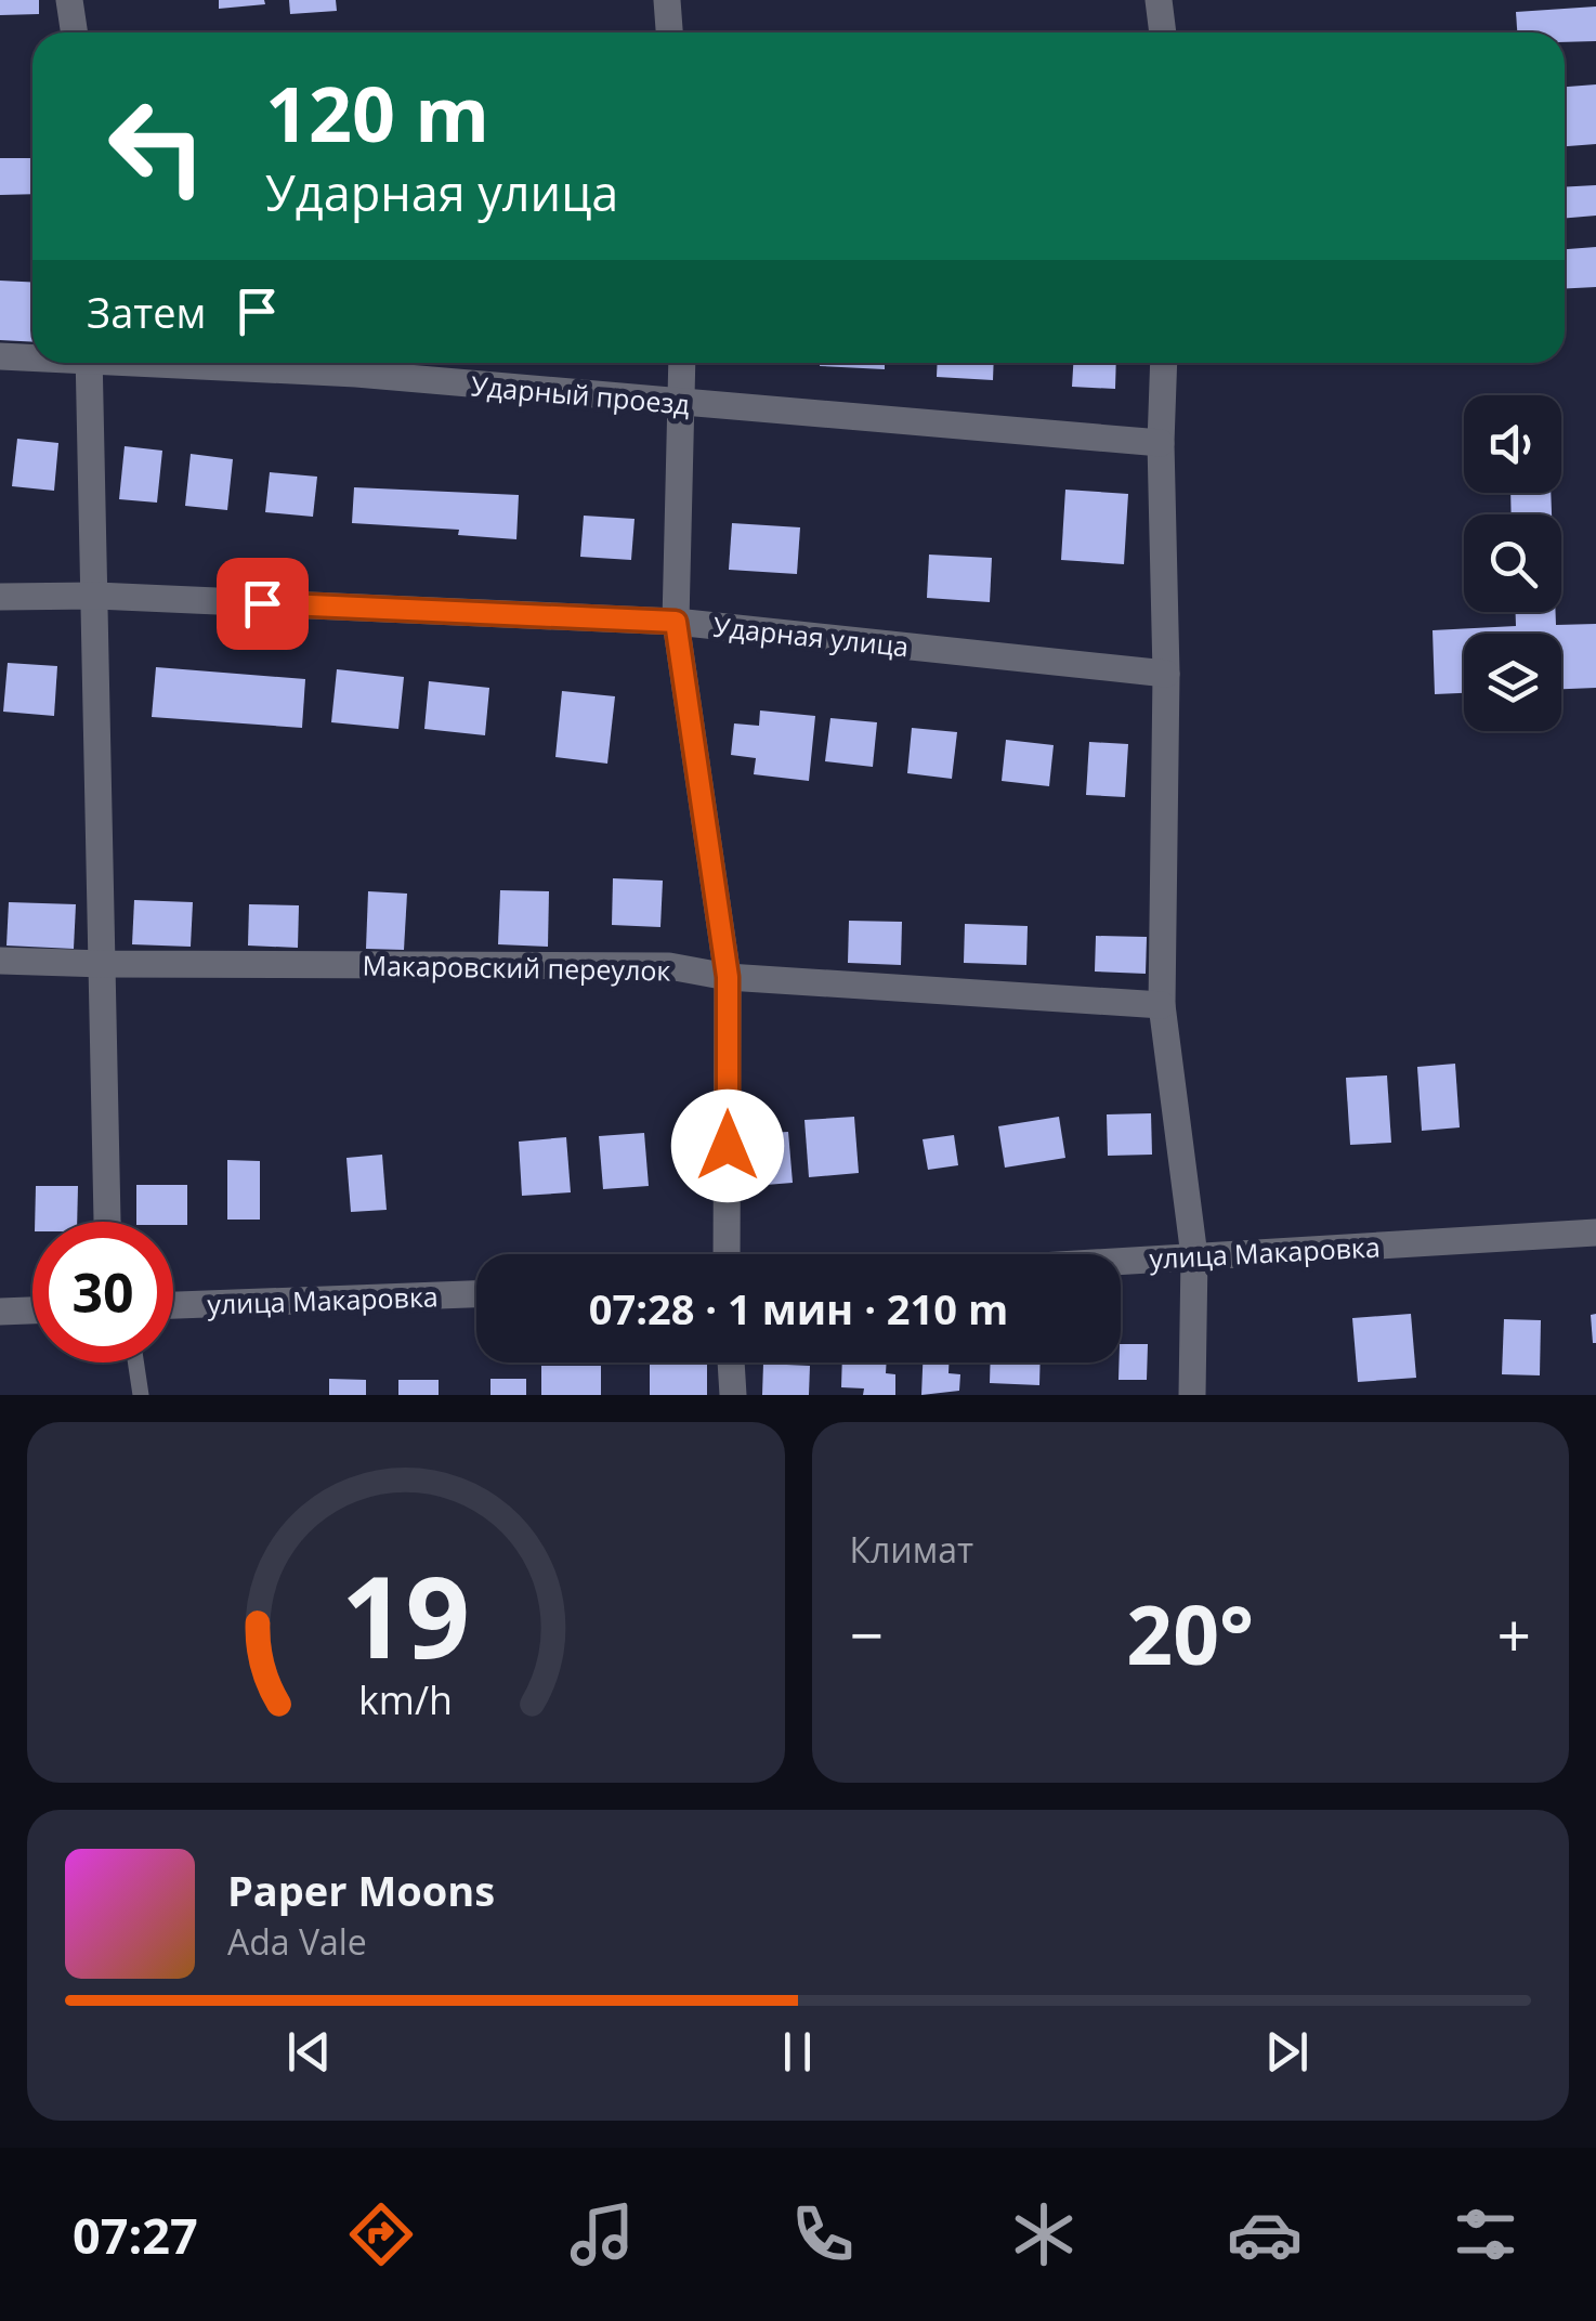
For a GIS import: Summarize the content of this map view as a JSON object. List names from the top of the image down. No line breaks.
{"streets":{"street":["Ударный проезд","Ударная улица","Макаровский переулок","улица Макаровка"]},"page":{"turn":["120 m","Ударная улица"],"then":"Затем","limit":"30","trip":"07:28 · 1 мин · 210 m","tile":"Климат","heat":["−","20°","+"],"song":["Paper Moons","Ada Vale"],"tabs":"07:27","gauge":["19","km/h"]}}
